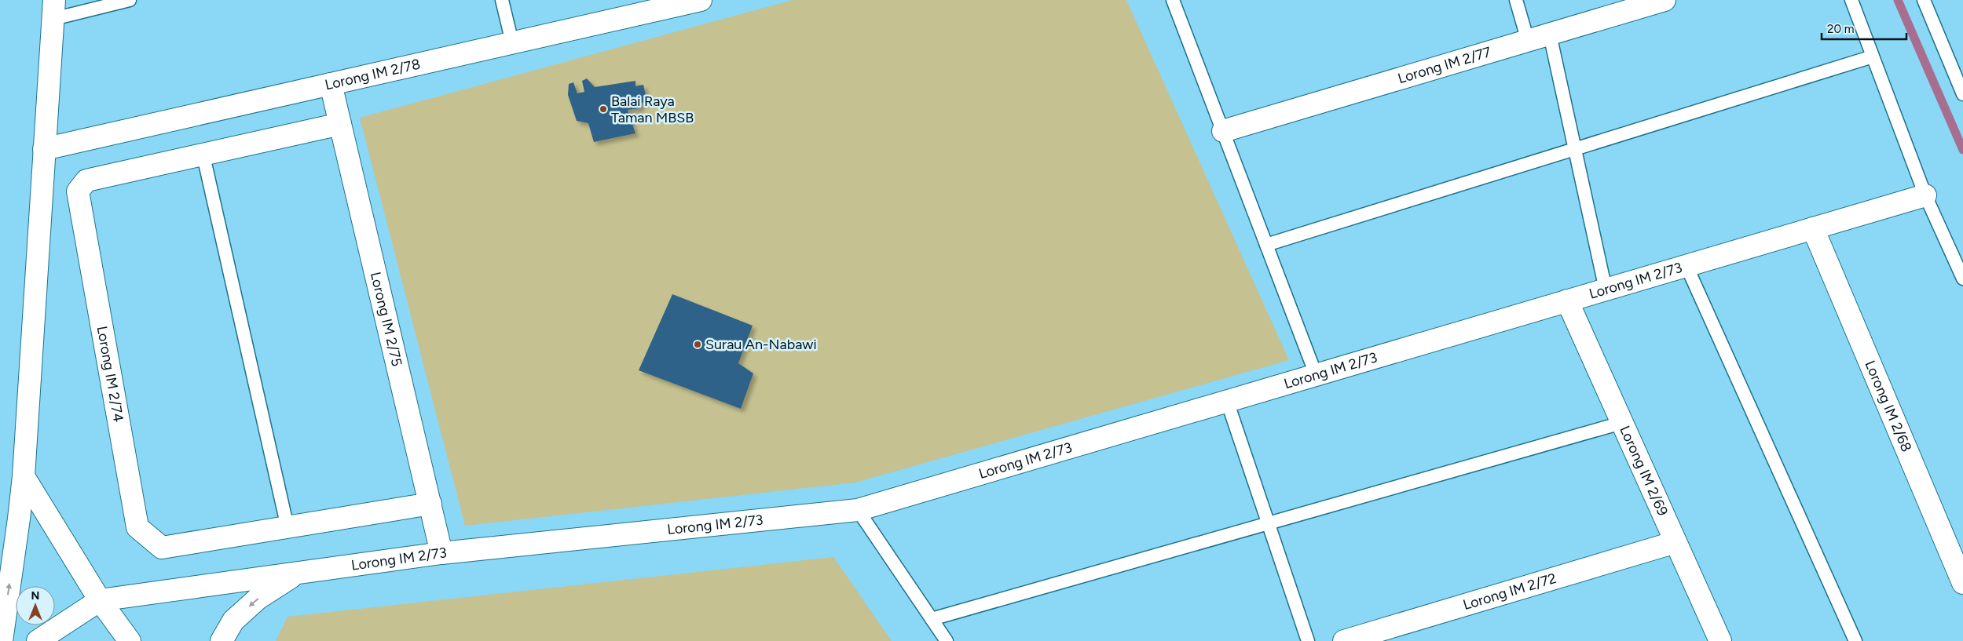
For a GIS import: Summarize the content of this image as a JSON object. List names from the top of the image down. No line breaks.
{"streets":{"street":["Lorong IM 2/77","Lorong IM 2/78","Lorong IM 2/73","Lorong IM 2/75","Lorong IM 2/74","Lorong IM 2/68","Lorong IM 2/69","Lorong IM 2/72"]},"crossings":[["Lorong IM 2/78","Lorong IM 2/75"],["Lorong IM 2/73","Lorong IM 2/75"],["Lorong IM 2/73","Lorong IM 2/68"],["Lorong IM 2/73","Lorong IM 2/69"],["Lorong IM 2/75","Lorong IM 2/74"],["Lorong IM 2/69","Lorong IM 2/72"]],"places":["Balai Raya Taman MBSB","Surau An-Nabawi"],"scale_bar":"20 m","north":"top"}
